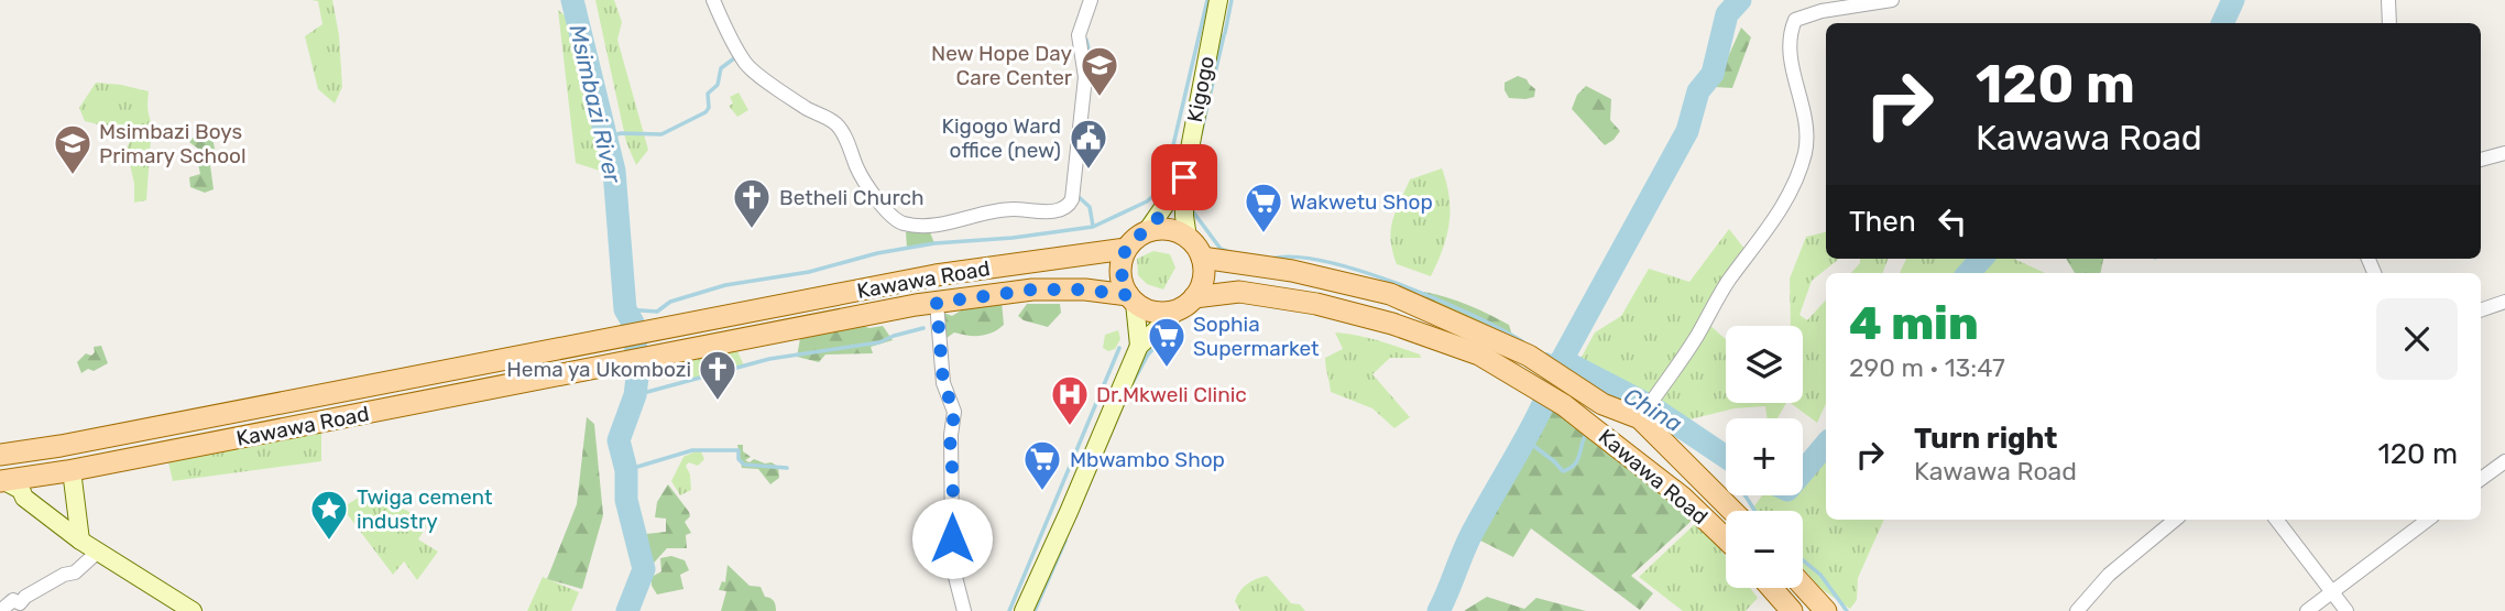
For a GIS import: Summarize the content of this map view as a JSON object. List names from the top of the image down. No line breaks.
{"streets":{"main road":["Kawawa Road"],"street":["Kigogo"]},"water":["Msimbazi River","China"],"places":{"school or university":["New Hope Day Care Center","Msimbazi Boys Primary School"],"public building":["Kigogo Ward office (new)"],"church":["Betheli Church","Hema ya Ukombozi"],"supermarket":["Wakwetu Shop","Sophia Supermarket","Mbwambo Shop"],"hospital":["Dr.Mkweli Clinic"],"place":["Twiga cement industry"]},"page":{"turn":["120 m","Kawawa Road"],"then":"Then","heading":["4 min","290 m · 13:47"],"map_buttons":["+","−"],"list":[{"name":"Turn right","note":"Kawawa Road","value":"120 m"}]}}
